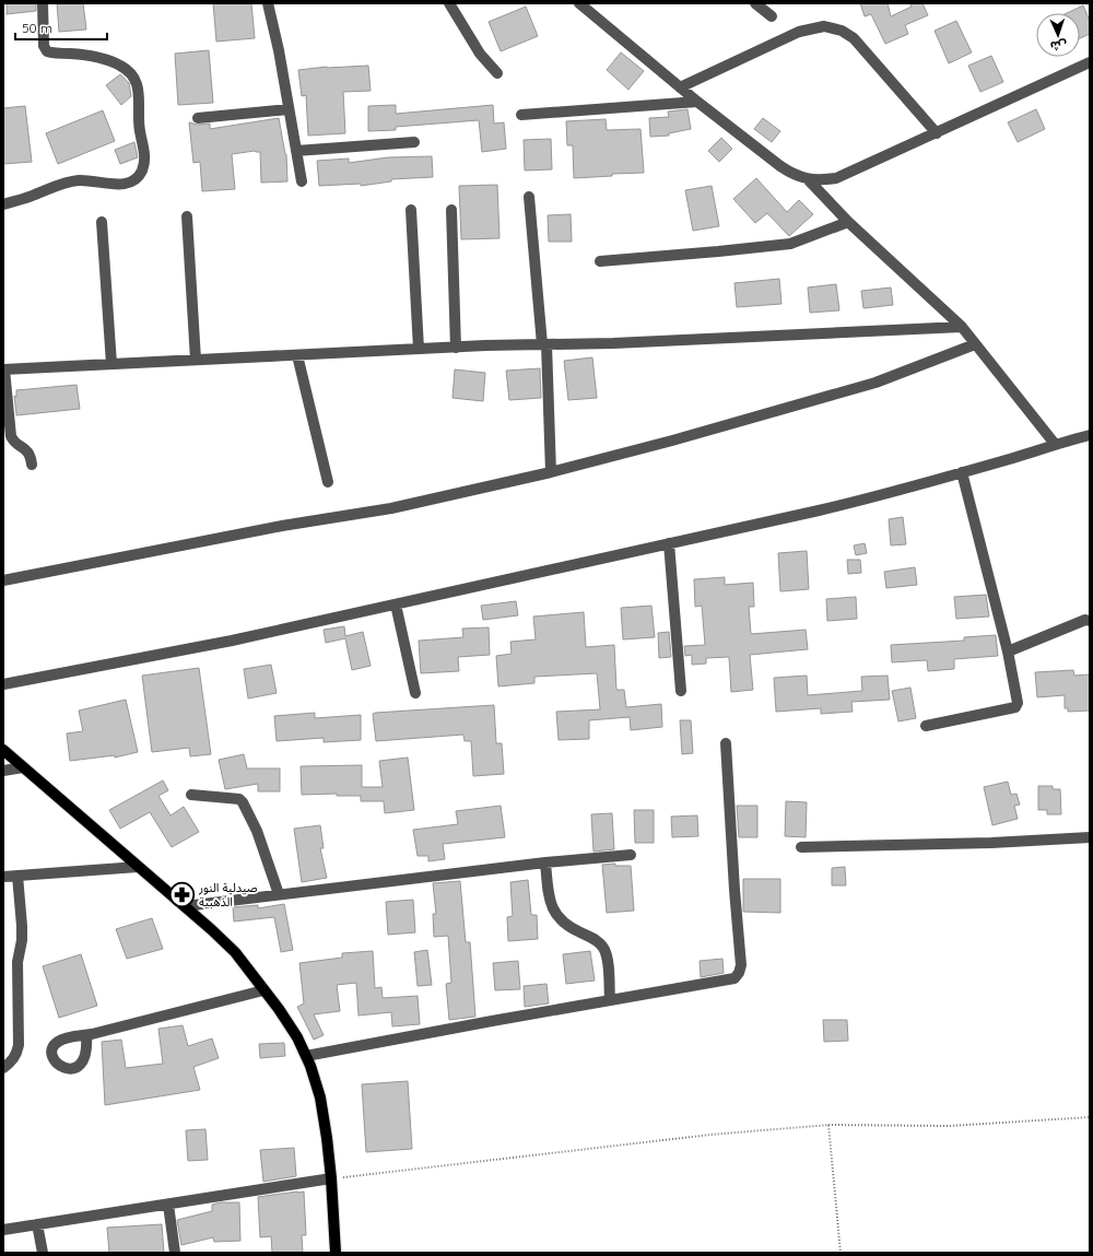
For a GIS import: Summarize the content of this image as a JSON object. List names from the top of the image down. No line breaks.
{"places":{"pharmacy":["صيدلية النور الذهبية"]},"scale_bar":"50 m","north":"bottom"}
